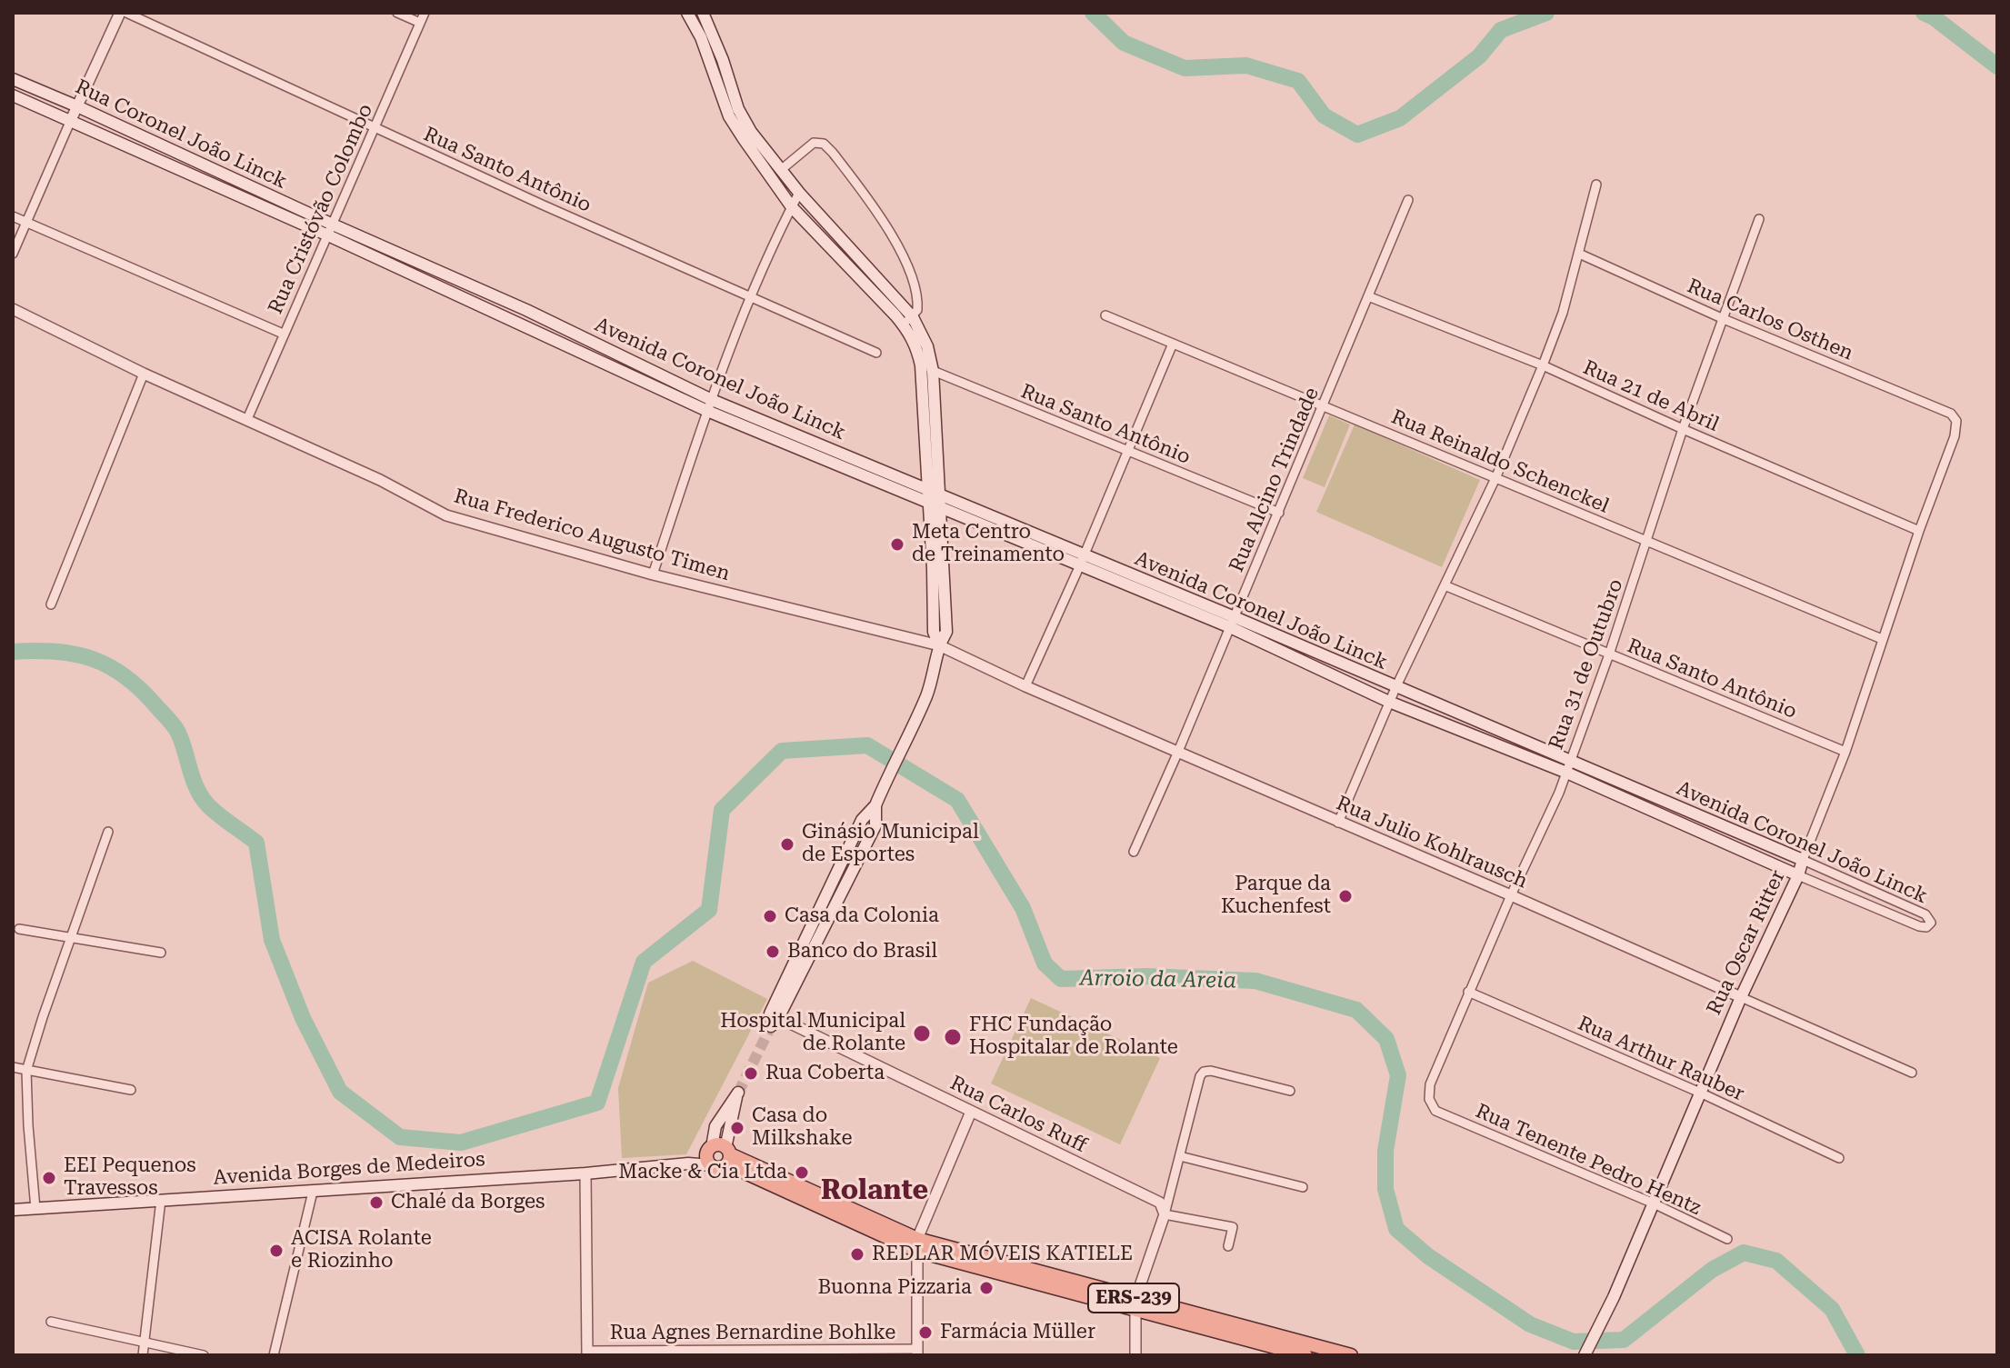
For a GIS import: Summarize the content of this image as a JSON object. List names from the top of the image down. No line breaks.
{"streets":{"main road":["Rua Coronel João Linck","Avenida Coronel João Linck","Rua Oscar Ritter","Avenida Borges de Medeiros","ERS-239"],"street":["Rua Santo Antônio","Rua Cristóvão Colombo","Rua Carlos Osthen","Rua 21 de Abril","Rua Reinaldo Schenckel","Rua Alcino Trindade","Rua Frederico Augusto Timen","Rua 31 de Outubro","Rua Julio Kohlrausch","Rua Arthur Rauber","Rua Carlos Ruff","Rua Tenente Pedro Hentz","Rua Agnes Bernardine Bohlke"]},"crossings":[["Rua Coronel João Linck","Rua Cristóvão Colombo"],["Rua Coronel João Linck","Avenida Coronel João Linck"],["Rua Santo Antônio","Rua Cristóvão Colombo"],["Rua Santo Antônio","Rua Alcino Trindade"],["Rua Santo Antônio","Rua 31 de Outubro"],["Rua Santo Antônio","Rua Oscar Ritter"],["Rua Cristóvão Colombo","Avenida Coronel João Linck"],["Rua Cristóvão Colombo","Rua Frederico Augusto Timen"],["Rua Carlos Osthen","Rua 31 de Outubro"],["Rua Carlos Osthen","Rua Oscar Ritter"],["Avenida Coronel João Linck","Rua Alcino Trindade"],["Avenida Coronel João Linck","Rua 31 de Outubro"],["Avenida Coronel João Linck","Rua Oscar Ritter"],["Rua 21 de Abril","Rua Alcino Trindade"],["Rua 21 de Abril","Rua 31 de Outubro"],["Rua 21 de Abril","Rua Oscar Ritter"],["Rua Reinaldo Schenckel","Rua Alcino Trindade"],["Rua Reinaldo Schenckel","Rua 31 de Outubro"],["Rua Reinaldo Schenckel","Rua Oscar Ritter"],["Rua Alcino Trindade","Rua Julio Kohlrausch"],["Rua Frederico Augusto Timen","Rua Julio Kohlrausch"],["Rua 31 de Outubro","Rua Julio Kohlrausch"],["Rua 31 de Outubro","Rua Arthur Rauber"],["Rua 31 de Outubro","Rua Tenente Pedro Hentz"],["Rua Julio Kohlrausch","Rua Oscar Ritter"],["Rua Oscar Ritter","Rua Arthur Rauber"],["Rua Oscar Ritter","Rua Tenente Pedro Hentz"]],"districts":["Rolante"],"water":["Arroio da Areia"],"places":["Meta Centro de Treinamento","Ginásio Municipal de Esportes","Parque da Kuchenfest","Casa da Colonia","Banco do Brasil","Hospital Municipal de Rolante","FHC Fundação Hospitalar de Rolante","Rua Coberta","Casa do Milkshake","Macke & Cia Ltda","EEI Pequenos Travessos","Chalé da Borges","ACISA Rolante e Riozinho","REDLAR MÓVEIS KATIELE","Buonna Pizzaria","Farmácia Müller"]}
